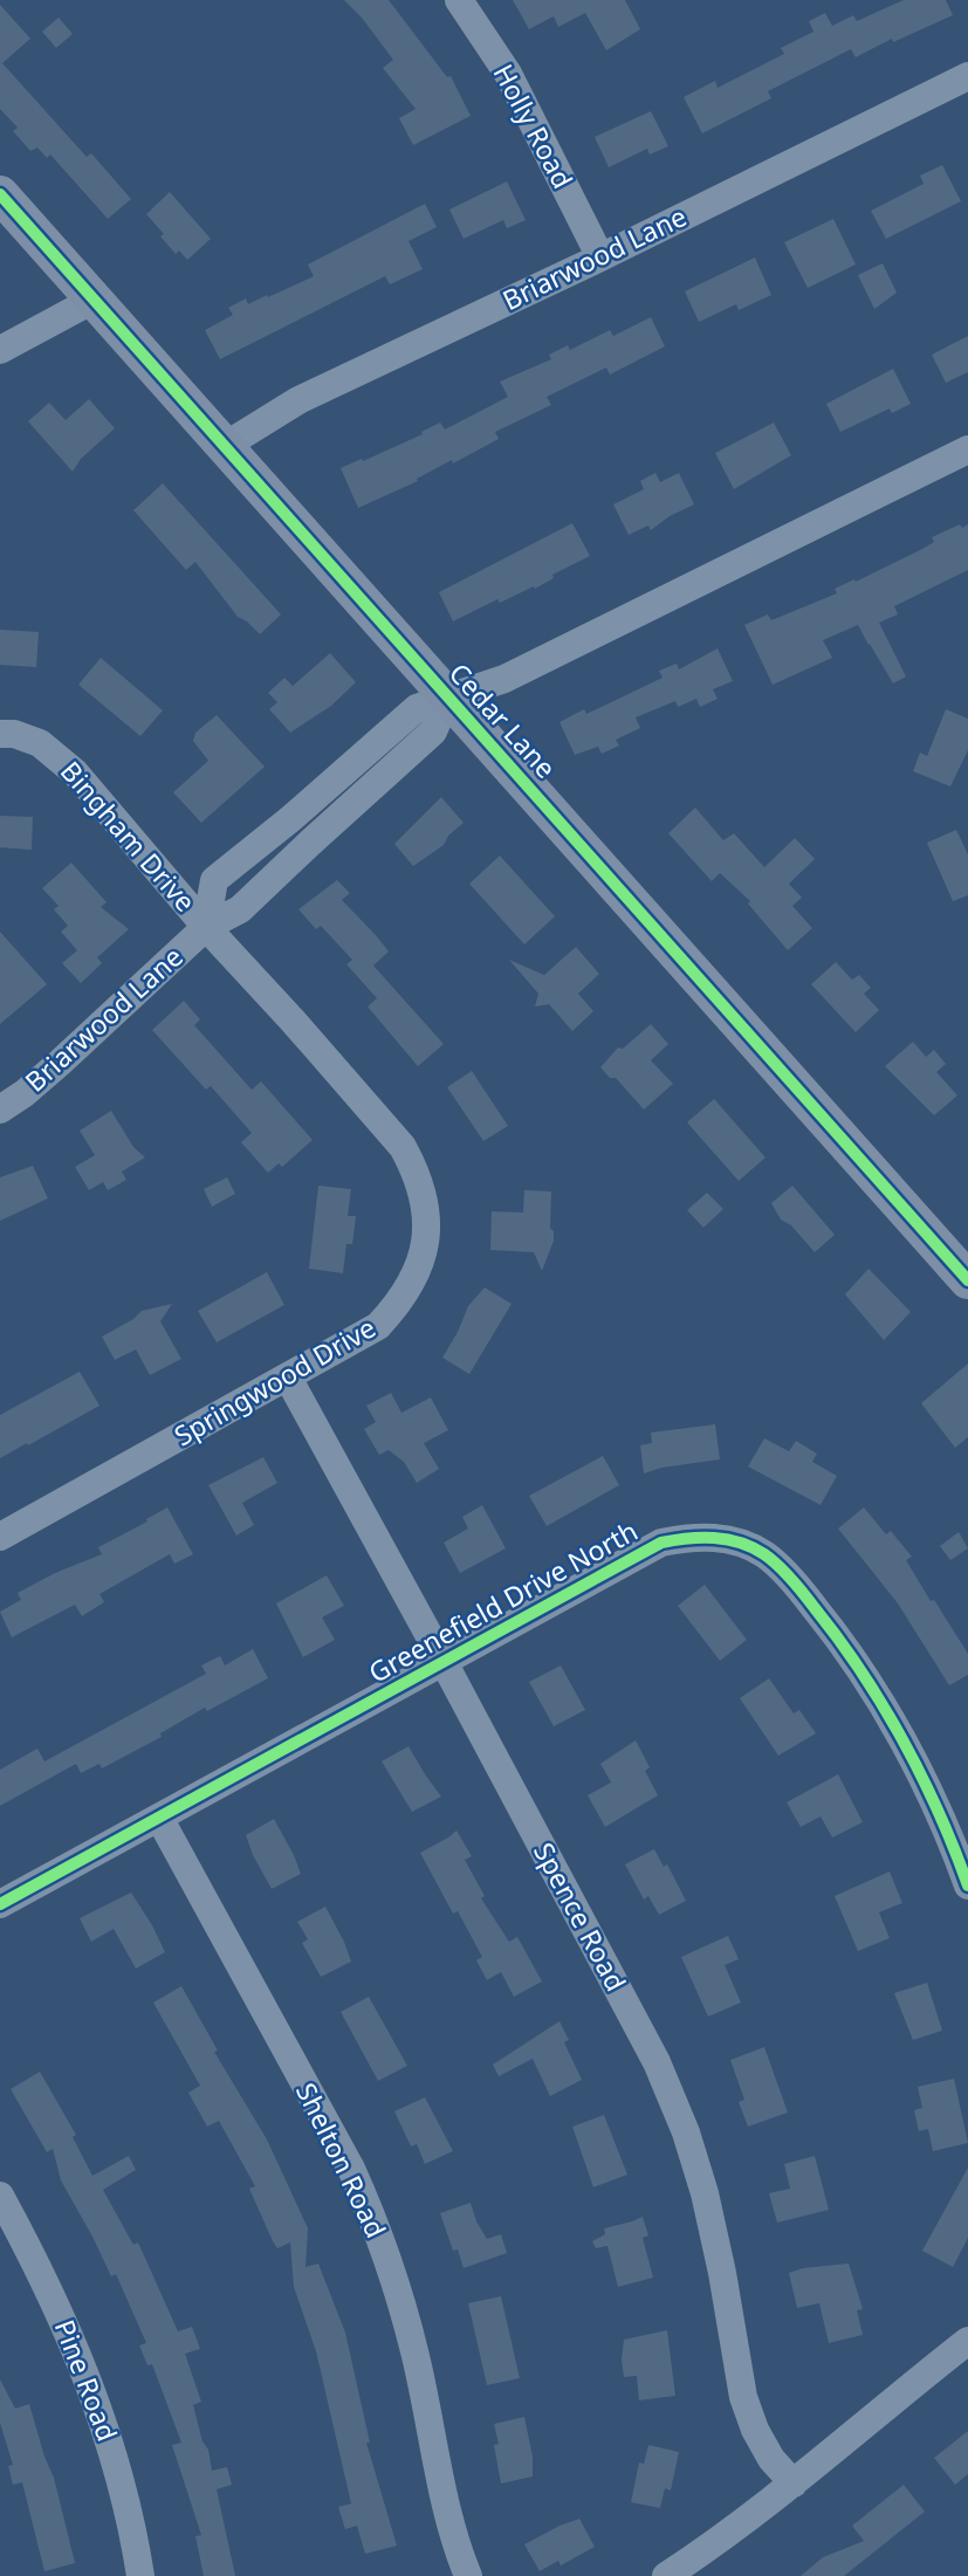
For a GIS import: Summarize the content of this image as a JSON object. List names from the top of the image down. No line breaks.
{"streets":{"main road":["Cedar Lane"],"street":["Holly Road","Briarwood Lane","Bingham Drive","Springwood Drive","Greenefield Drive North","Spence Road","Shelton Road","Pine Road"]},"crossings":[["Holly Road","Briarwood Lane"],["Briarwood Lane","Cedar Lane"],["Briarwood Lane","Bingham Drive"],["Briarwood Lane","Springwood Drive"],["Bingham Drive","Springwood Drive"],["Springwood Drive","Spence Road"],["Greenefield Drive North","Spence Road"],["Greenefield Drive North","Shelton Road"]]}
